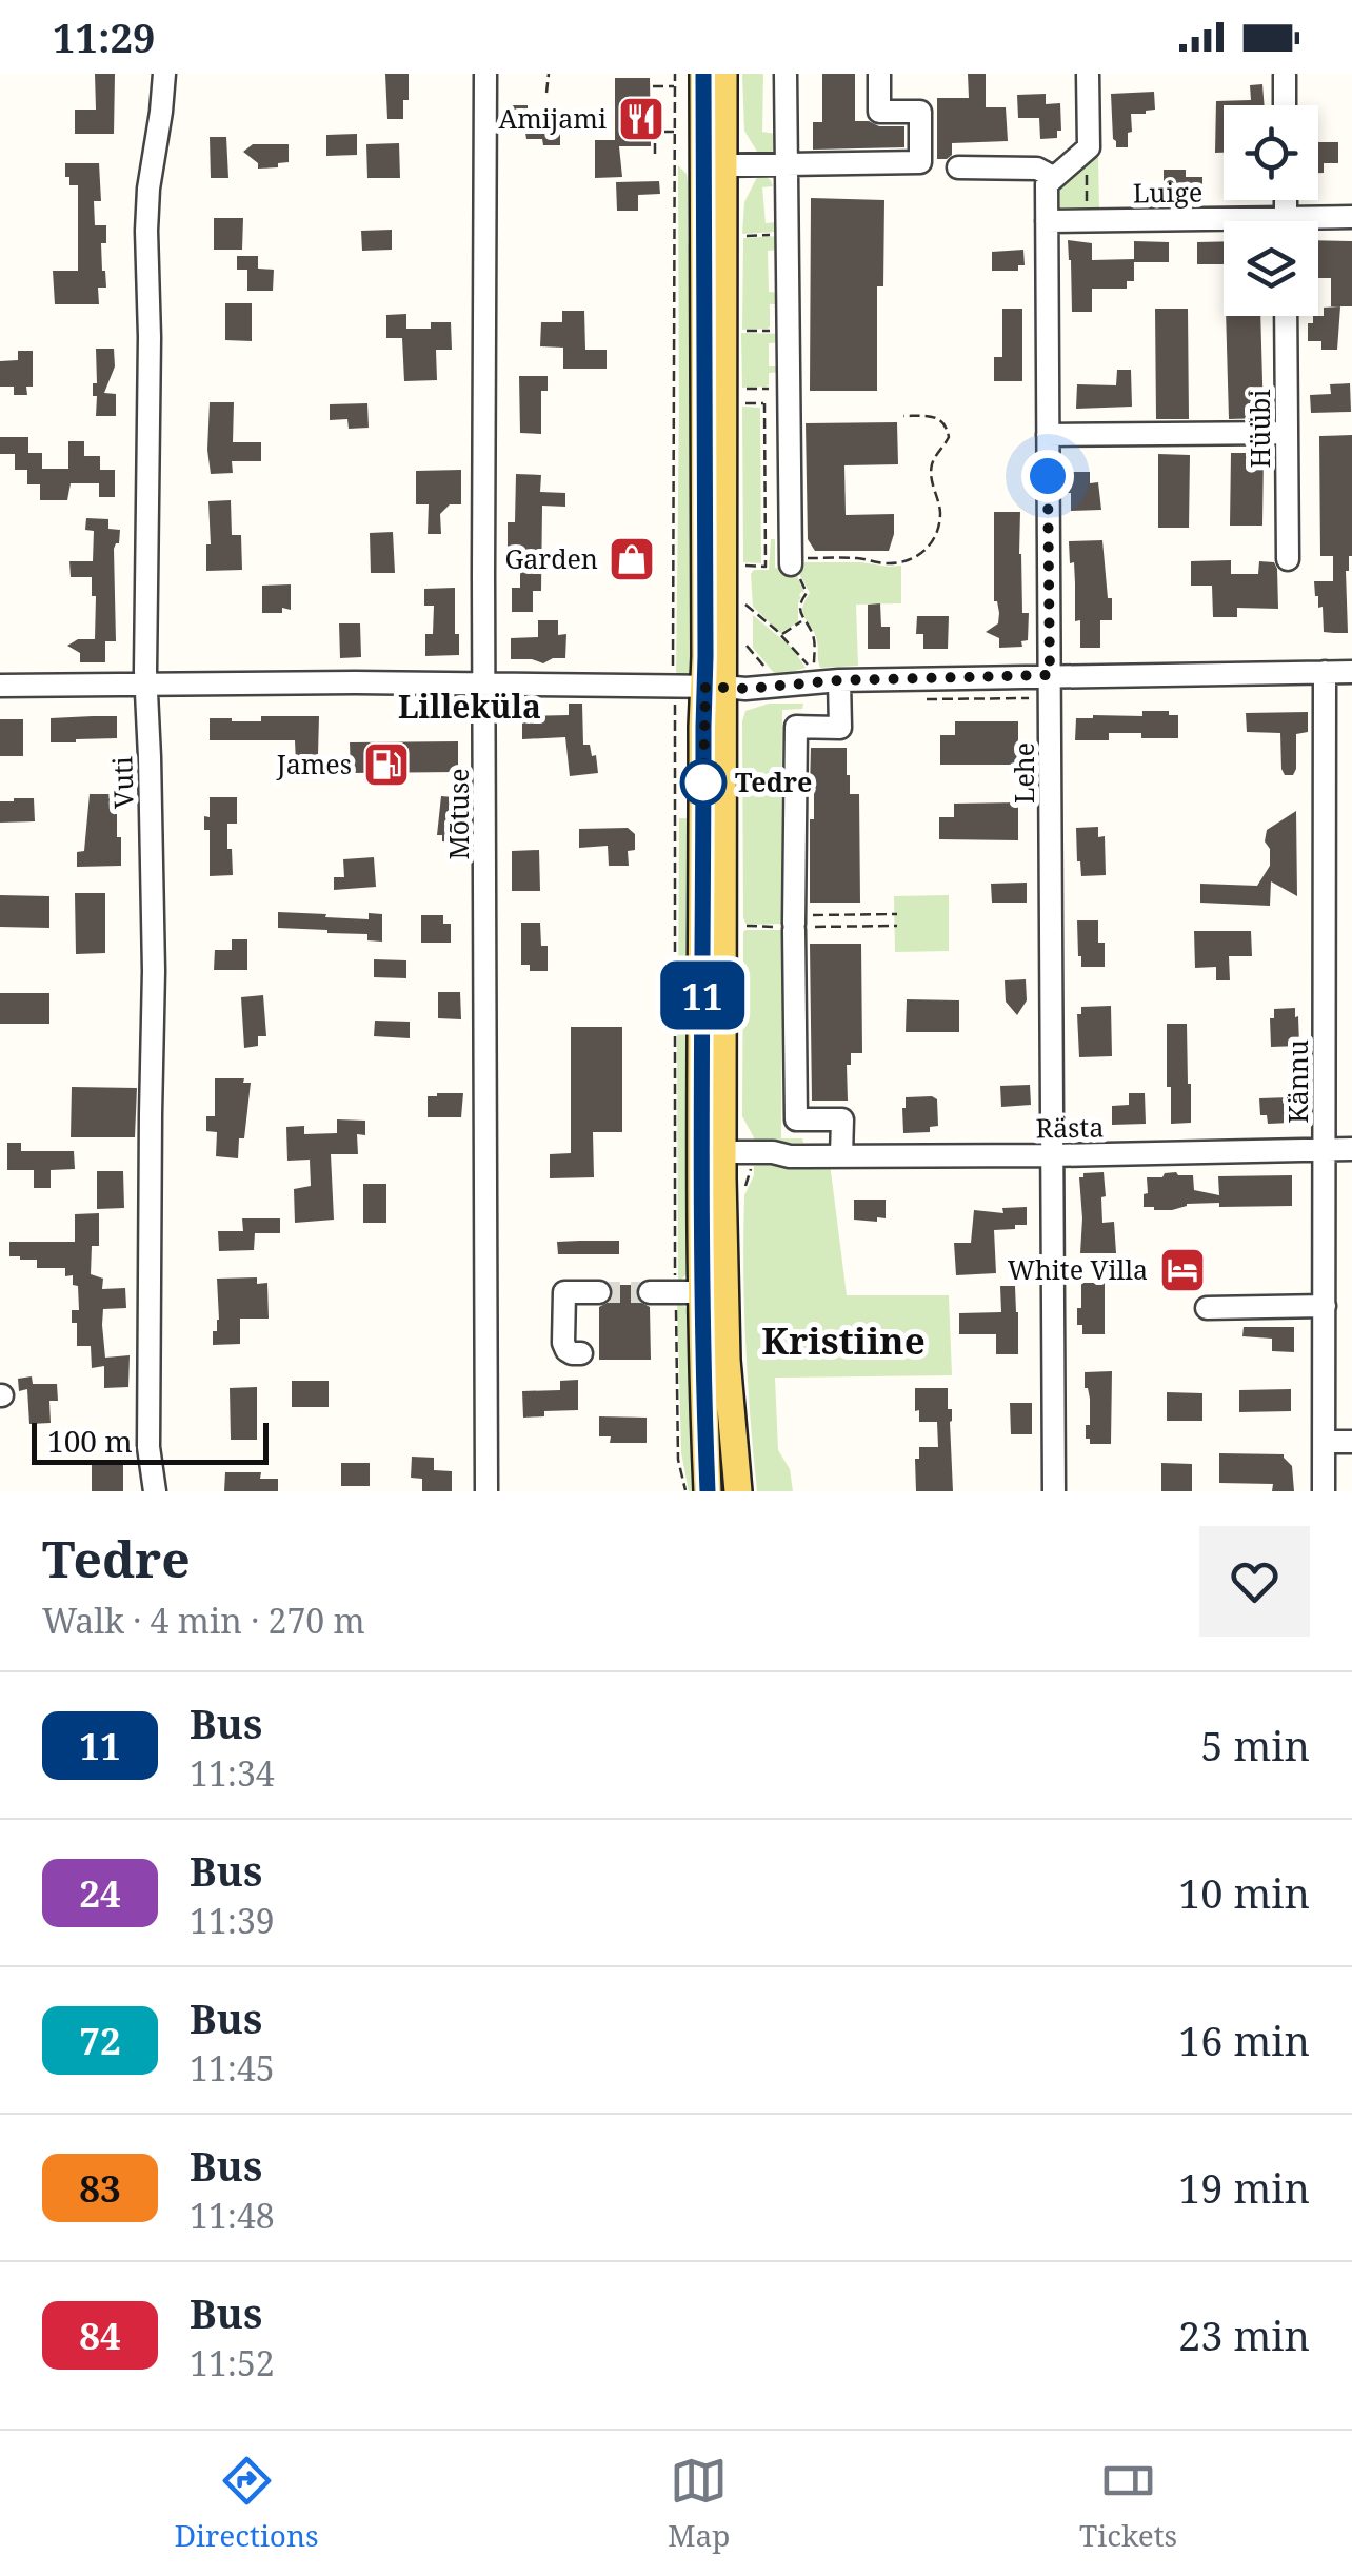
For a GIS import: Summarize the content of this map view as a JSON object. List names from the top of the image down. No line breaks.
{"streets":{"street":["Luige","Hüübi","Lehe","Vuti","Mõtuse","Kännu","Rästa"]},"crossings":[["Luige","Lehe"],["Lehe","Rästa"],["Kännu","Rästa"]],"districts":["Lilleküla","Kristiine"],"places":{"restaurant":["Amijami"],"shop":["Garden"],"fuel station":["James"],"other":["Tedre"],"hotel":["White Villa"]},"lines":["bus line 11"],"scale_bar":"100 m","page":{"status":"11:29","on_map":"11","scale":"100 m","heading":["Tedre","Walk · 4 min · 270 m"],"list":[{"mark":"11","name":"Bus","note":"11:34","value":"5 min"},{"mark":"24","name":"Bus","note":"11:39","value":"10 min"},{"mark":"72","name":"Bus","note":"11:45","value":"16 min"},{"mark":"83","name":"Bus","note":"11:48","value":"19 min"},{"mark":"84","name":"Bus","note":"11:52","value":"23 min"}],"tabs":["Directions","Map","Tickets"]}}
